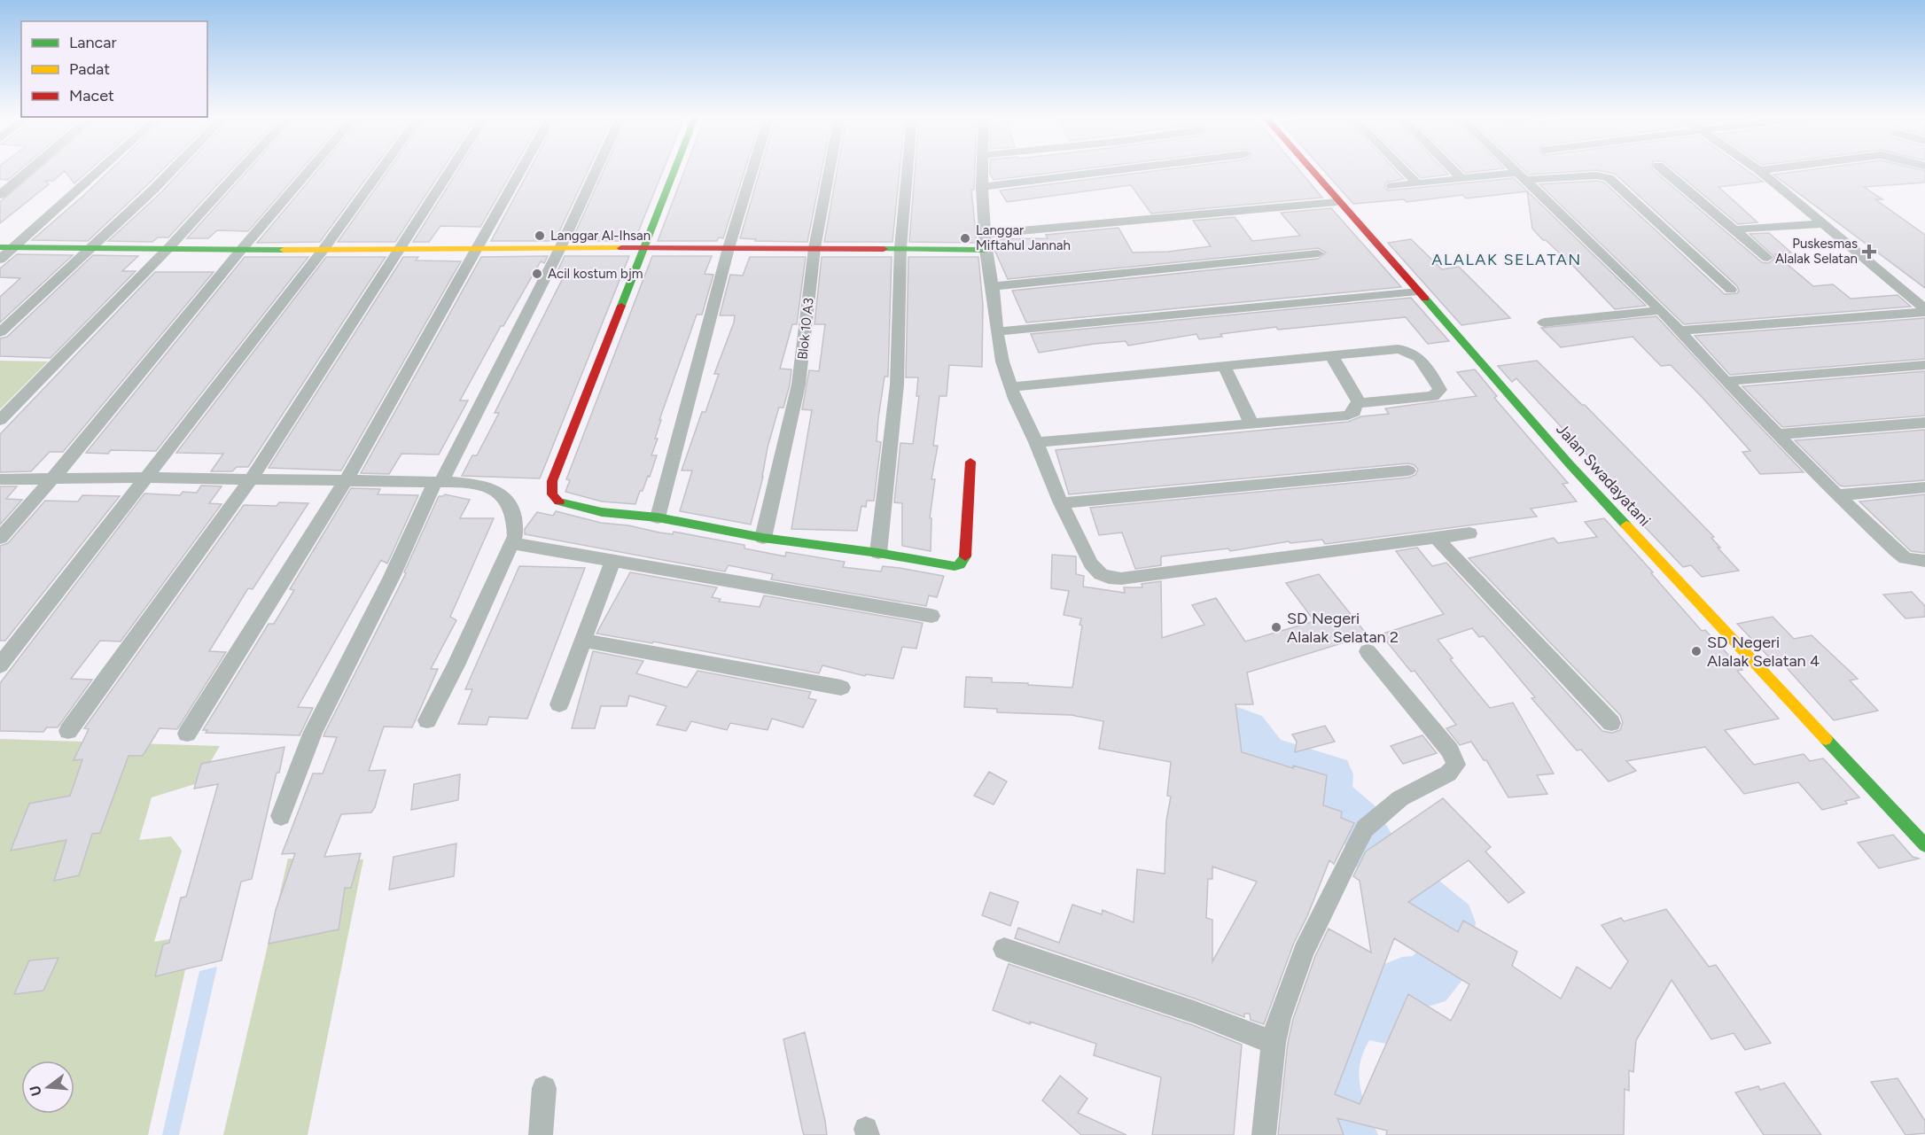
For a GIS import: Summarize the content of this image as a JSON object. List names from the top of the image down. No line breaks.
{"streets":{"street":["Blok 10 A3","Jalan Swadayatani"]},"districts":["ALALAK SELATAN"],"places":{"other":["Langgar Al-Ihsan","Langgar Miftahul Jannah","Acil kostum bjm","SD Negeri Alalak Selatan 2","SD Negeri Alalak Selatan 4"],"health":["Puskesmas Alalak Selatan"]},"legend":["Lancar","Padat","Macet"],"north":"left"}
